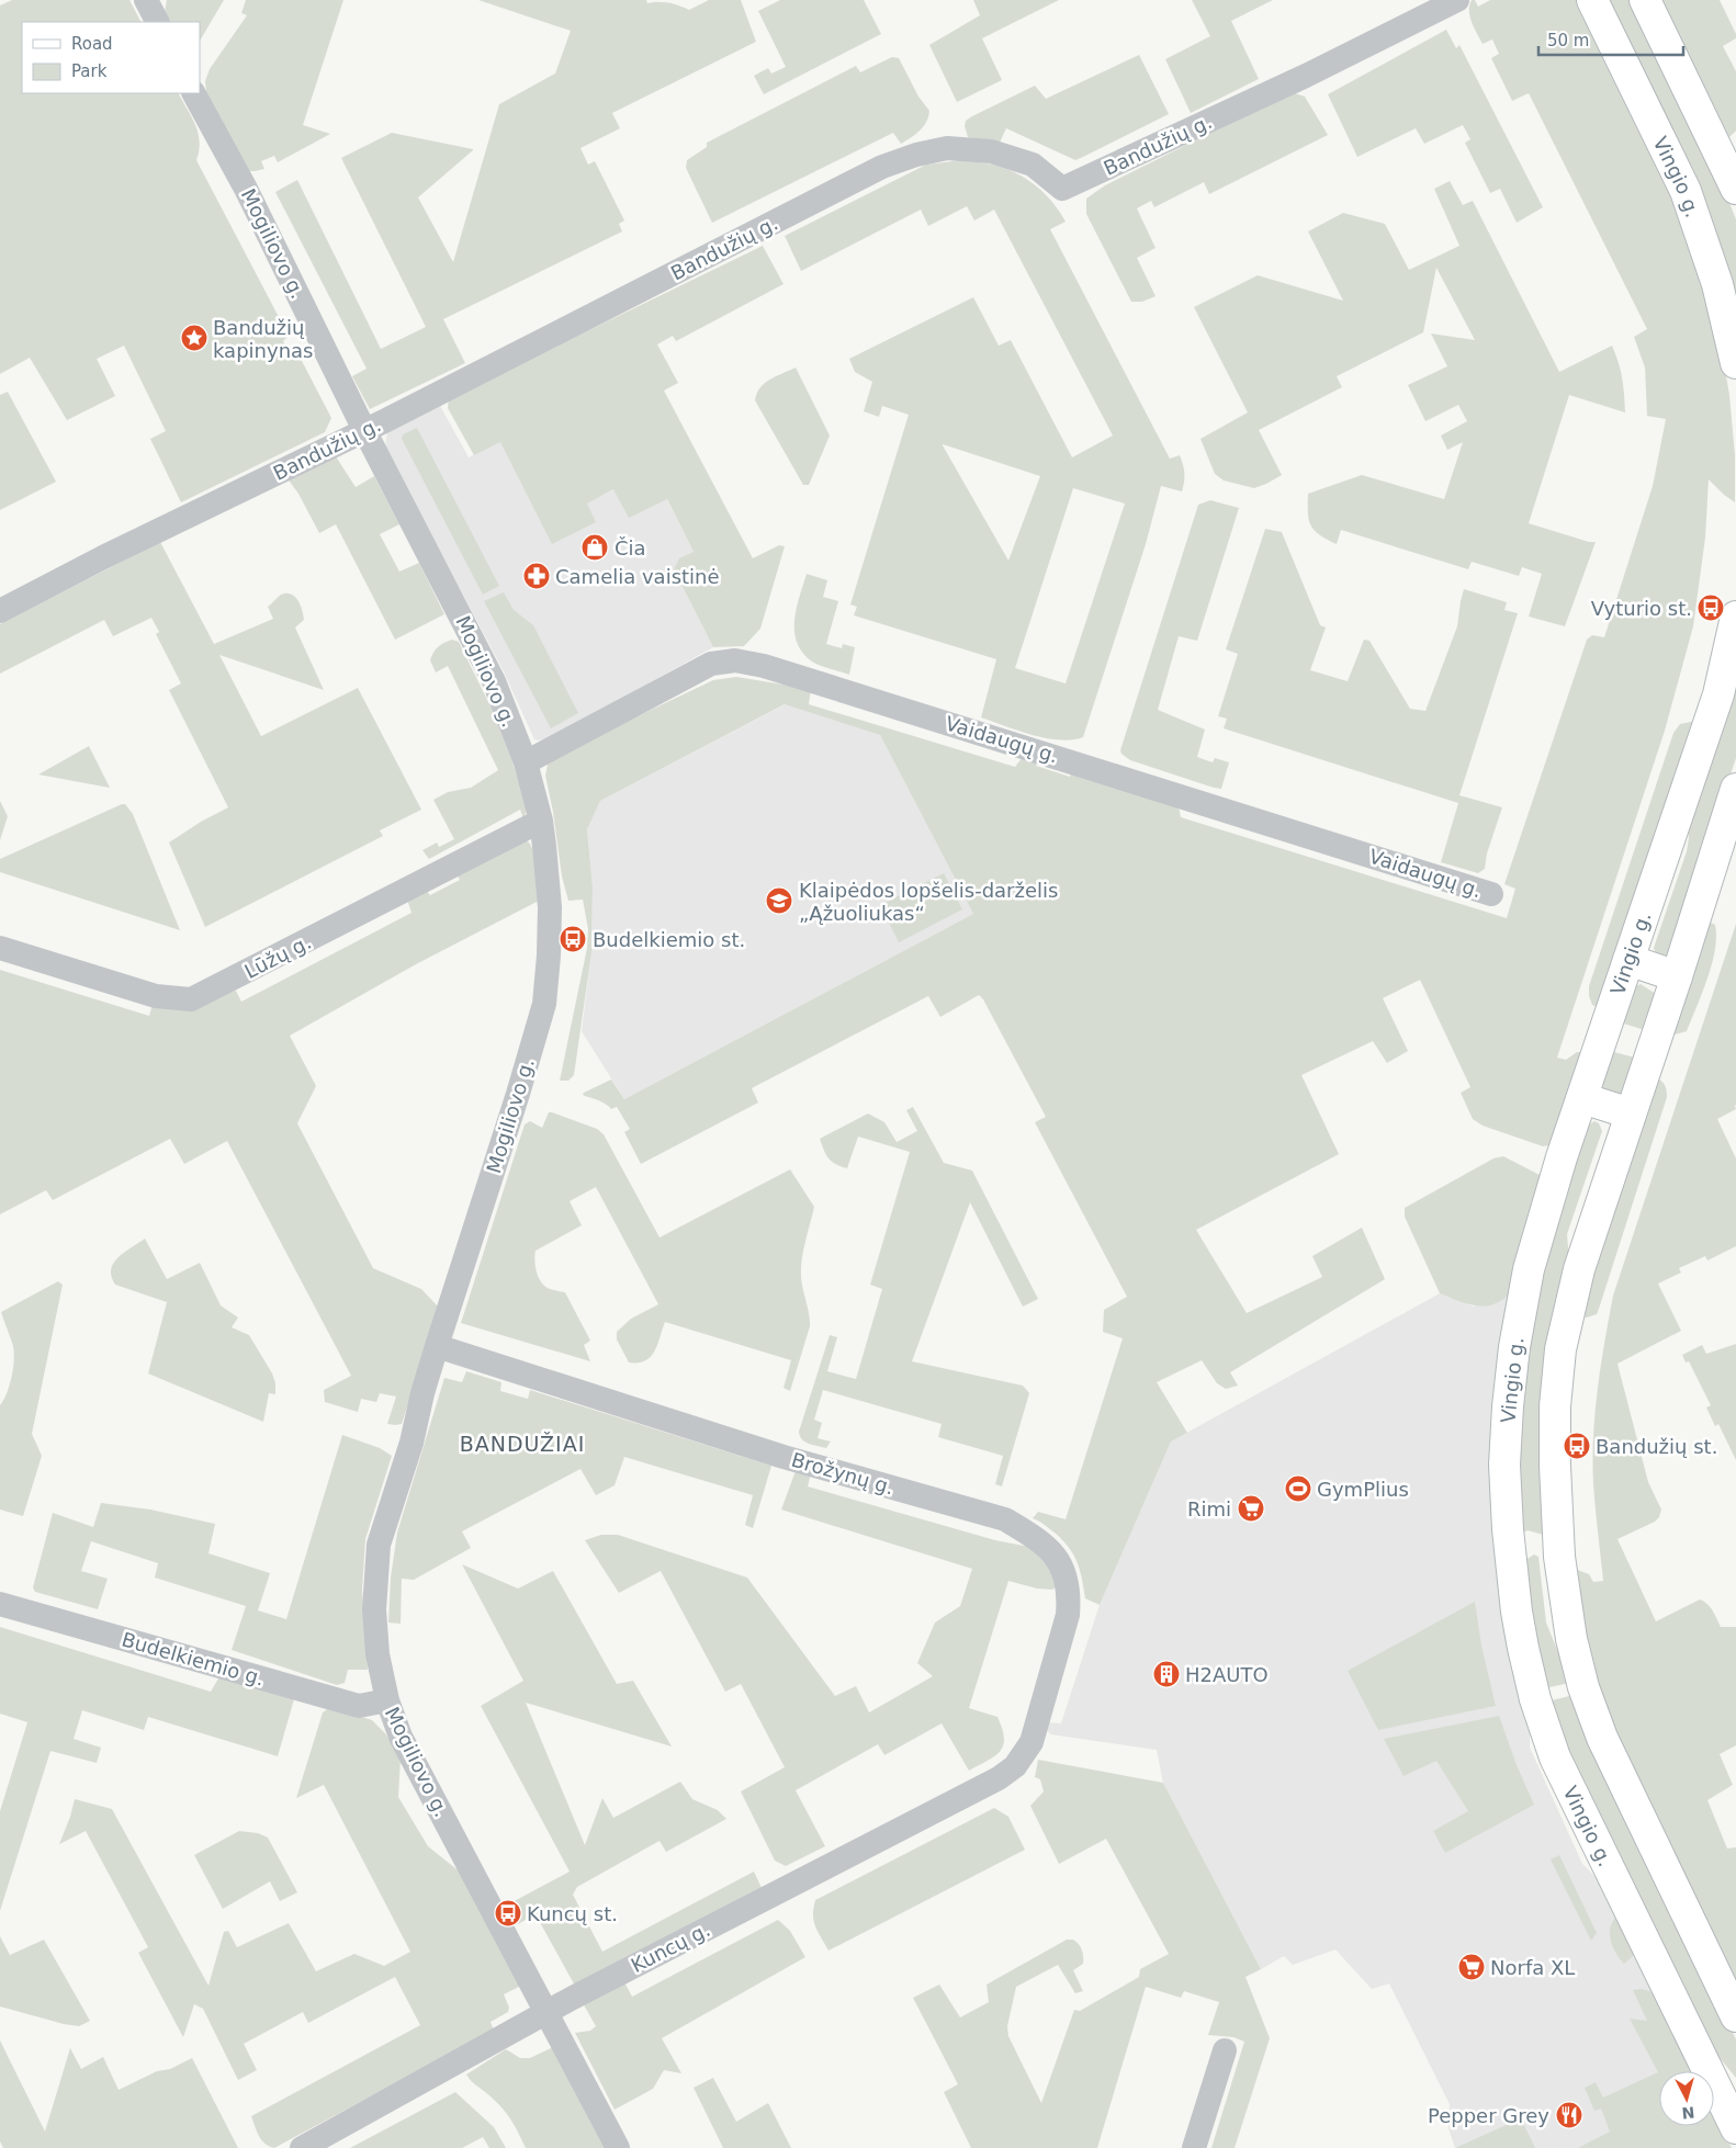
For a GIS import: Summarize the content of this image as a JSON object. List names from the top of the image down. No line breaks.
{"streets":{"main road":["Vingio g."],"street":["Bandužių g.","Mogiliovo g.","Vaidaugų g.","Lūžų g.","Brožynų g.","Budelkiemio g.","Kuncų g."]},"crossings":[["Bandužių g.","Mogiliovo g."],["Mogiliovo g.","Vaidaugų g."],["Mogiliovo g.","Lūžų g."],["Mogiliovo g.","Brožynų g."],["Mogiliovo g.","Budelkiemio g."],["Mogiliovo g.","Kuncų g."],["Brožynų g.","Kuncų g."]],"districts":["BANDUŽIAI"],"places":{"place":["Bandužių kapinynas"],"shop":["Čia"],"pharmacy":["Camelia vaistinė"],"bus stop":["Vyturio st.","Budelkiemio st.","Bandužių st.","Kuncų st."],"school or university":["Klaipėdos lopšelis-darželis „Ąžuoliukas“"],"sports":["GymPlius"],"supermarket":["Rimi","Norfa XL"],"building":["H2AUTO"],"restaurant":["Pepper Grey"]},"legend":["Road","Park"],"scale_bar":"50 m","north":"bottom"}
